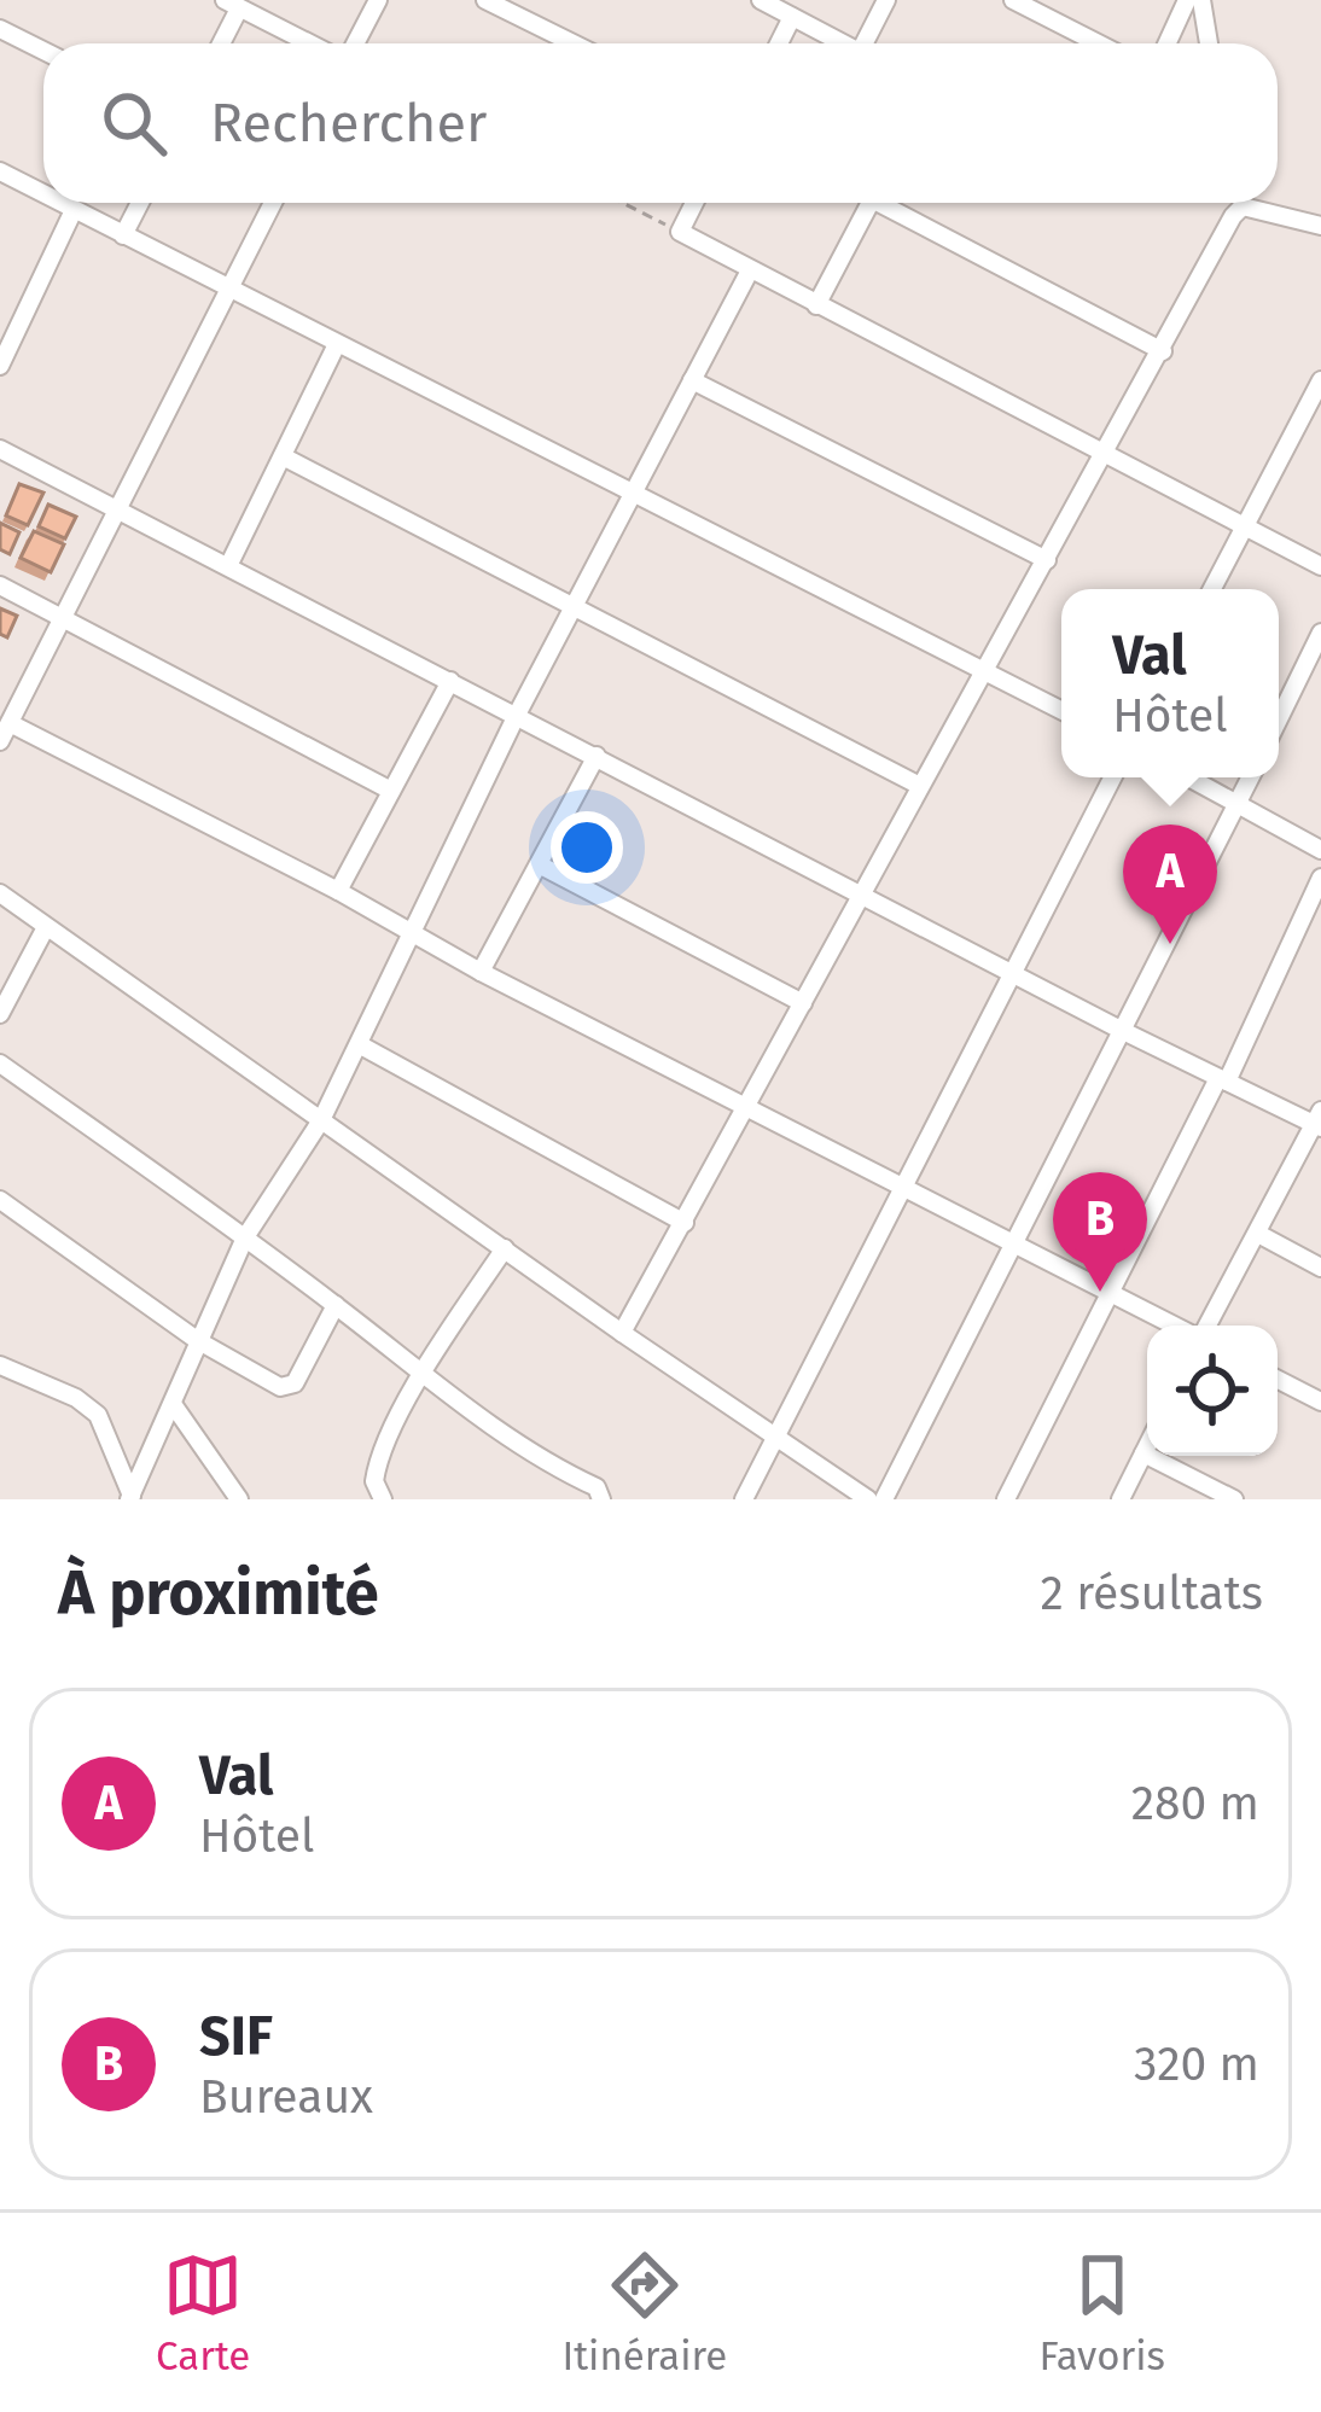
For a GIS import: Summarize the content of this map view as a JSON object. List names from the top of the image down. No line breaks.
{"page":{"search":"Rechercher","popup":["Val","Hôtel"],"pins":["A","B"],"heading":["À proximité","2 résultats"],"list":[{"mark":"A","name":"Val","note":"Hôtel","value":"280 m"},{"mark":"B","name":"SIF","note":"Bureaux","value":"320 m"}],"nav":["Carte","Itinéraire","Favoris"]}}
